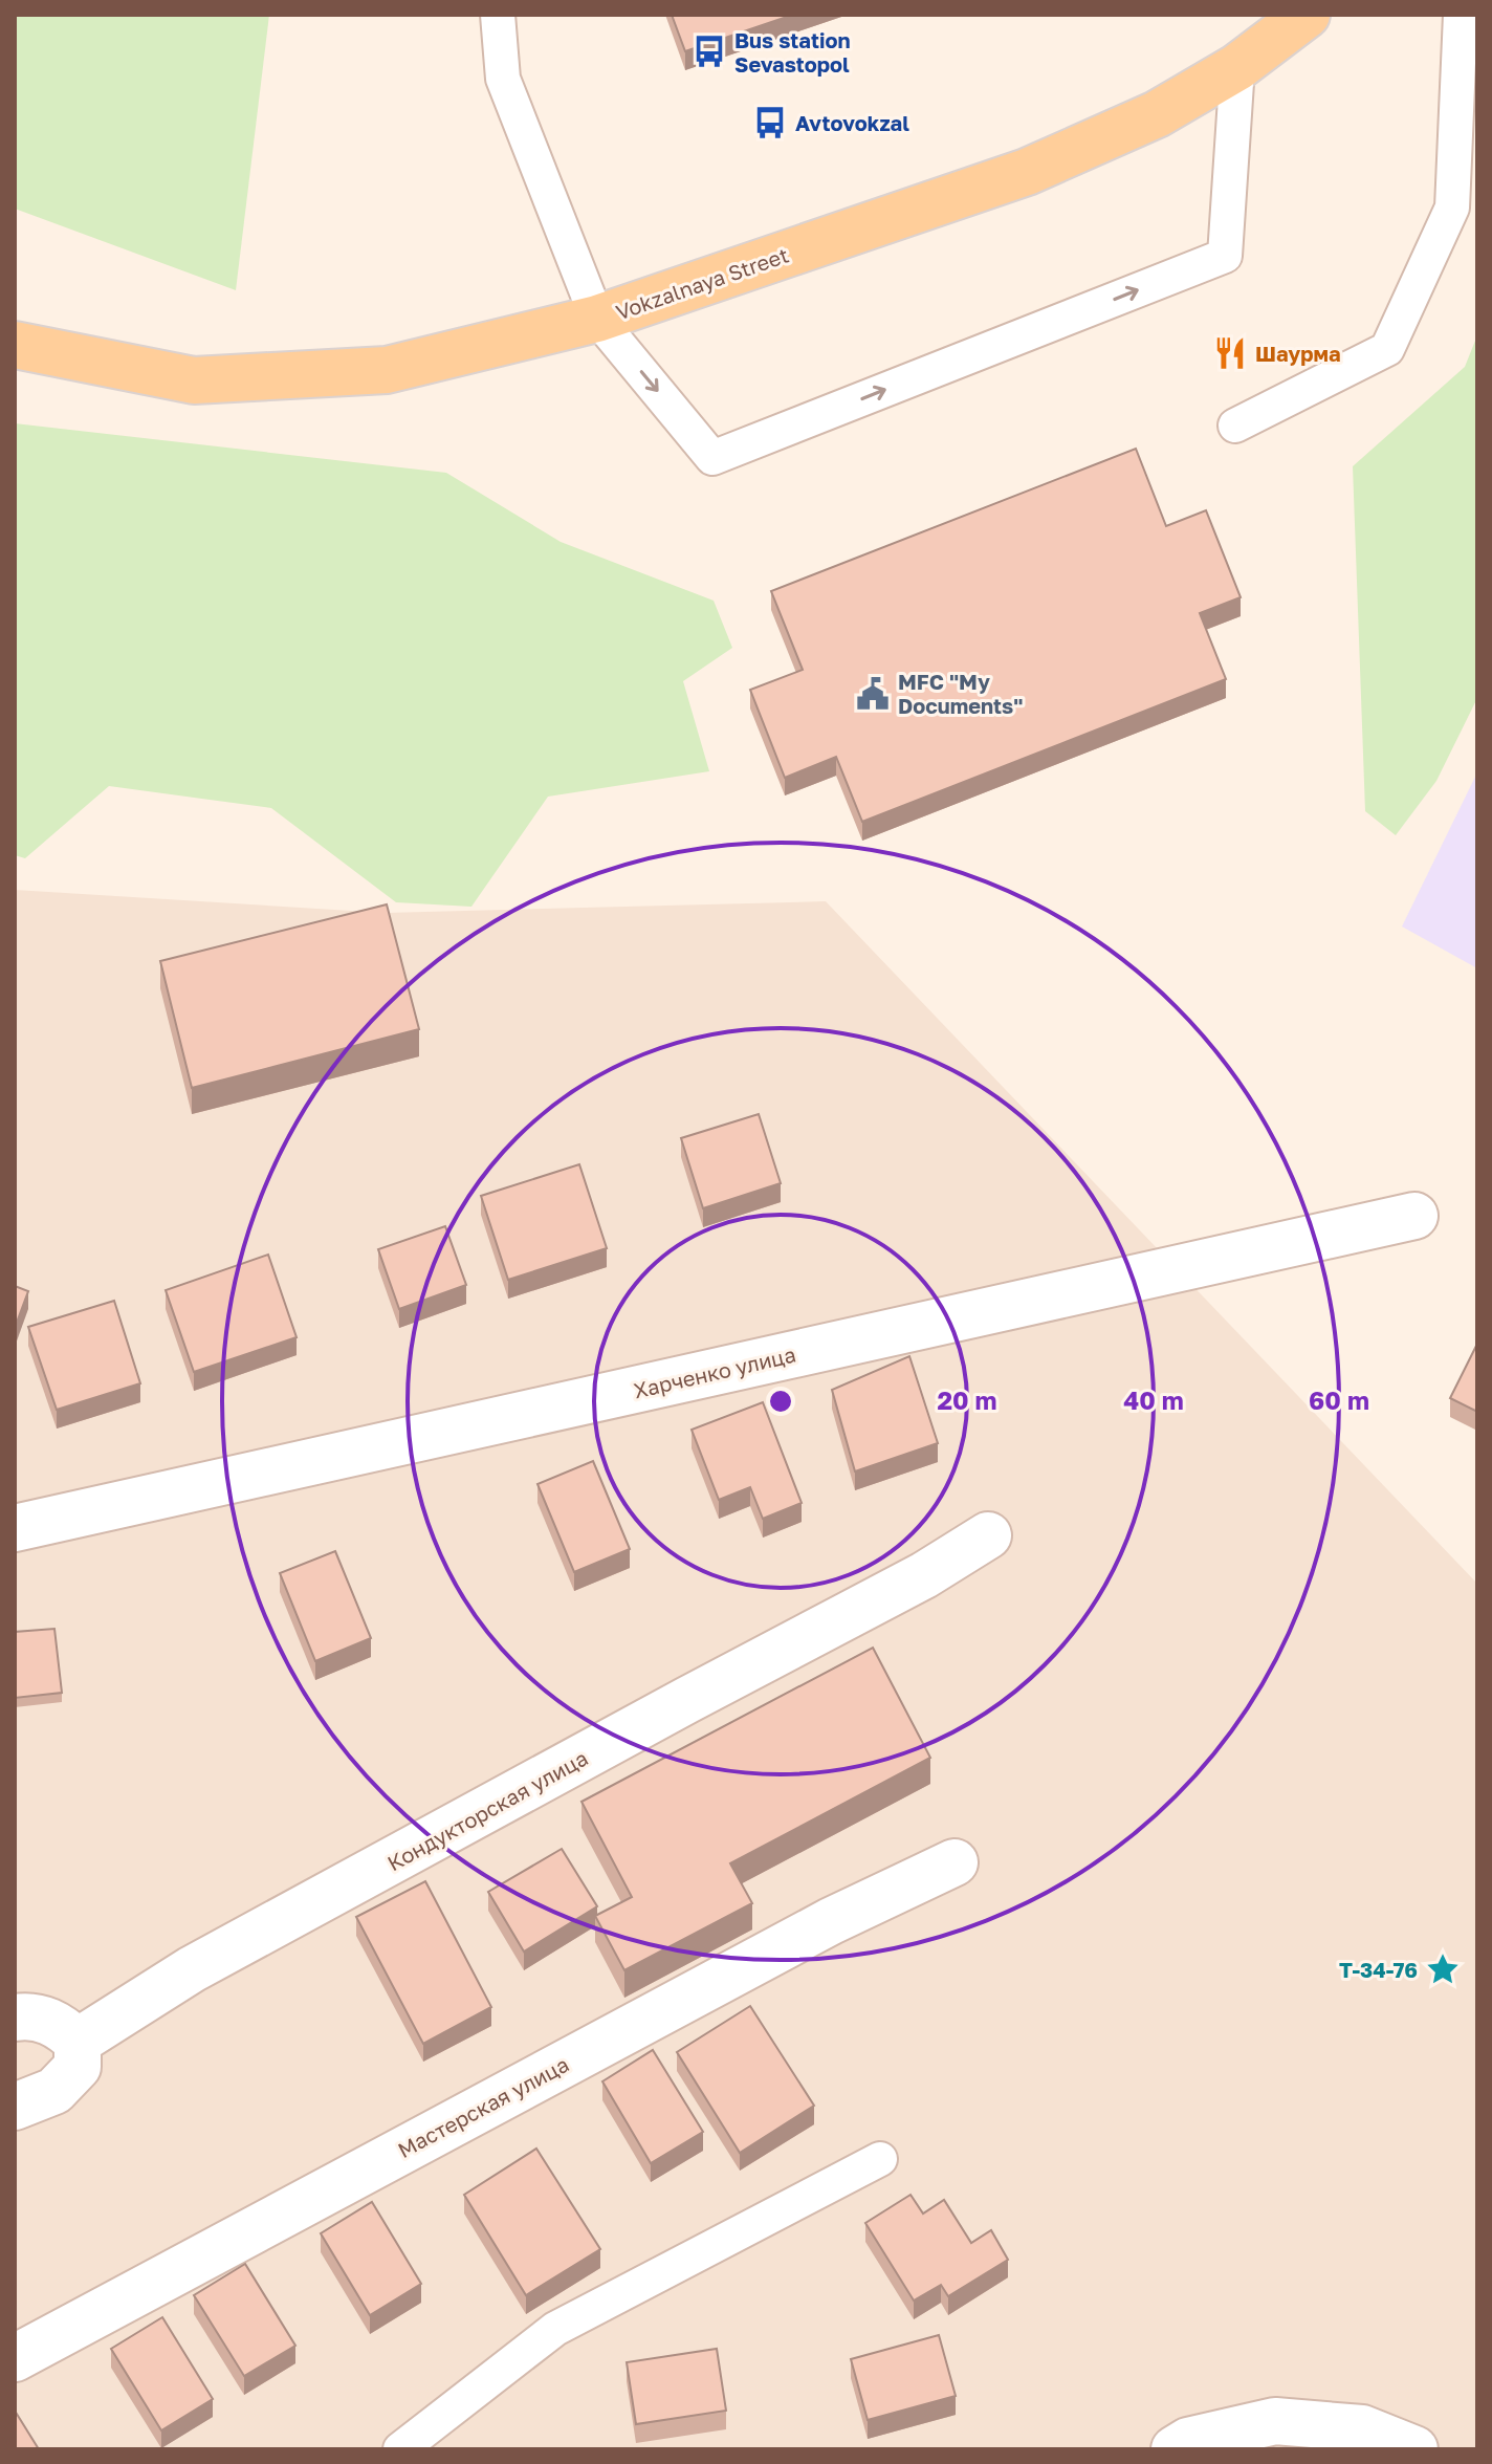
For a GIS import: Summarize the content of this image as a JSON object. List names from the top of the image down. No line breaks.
{"streets":{"main road":["Vokzalnaya Street"],"street":["Харченко улица","Кондукторская улица","Мастерская улица"]},"places":{"bus stop":["Bus station Sevastopol","Avtovokzal"],"restaurant":["Шаурма"],"public building":["MFC \"My Documents\""],"place":["Т-34-76"]},"rings":["20 m","40 m","60 m"]}
